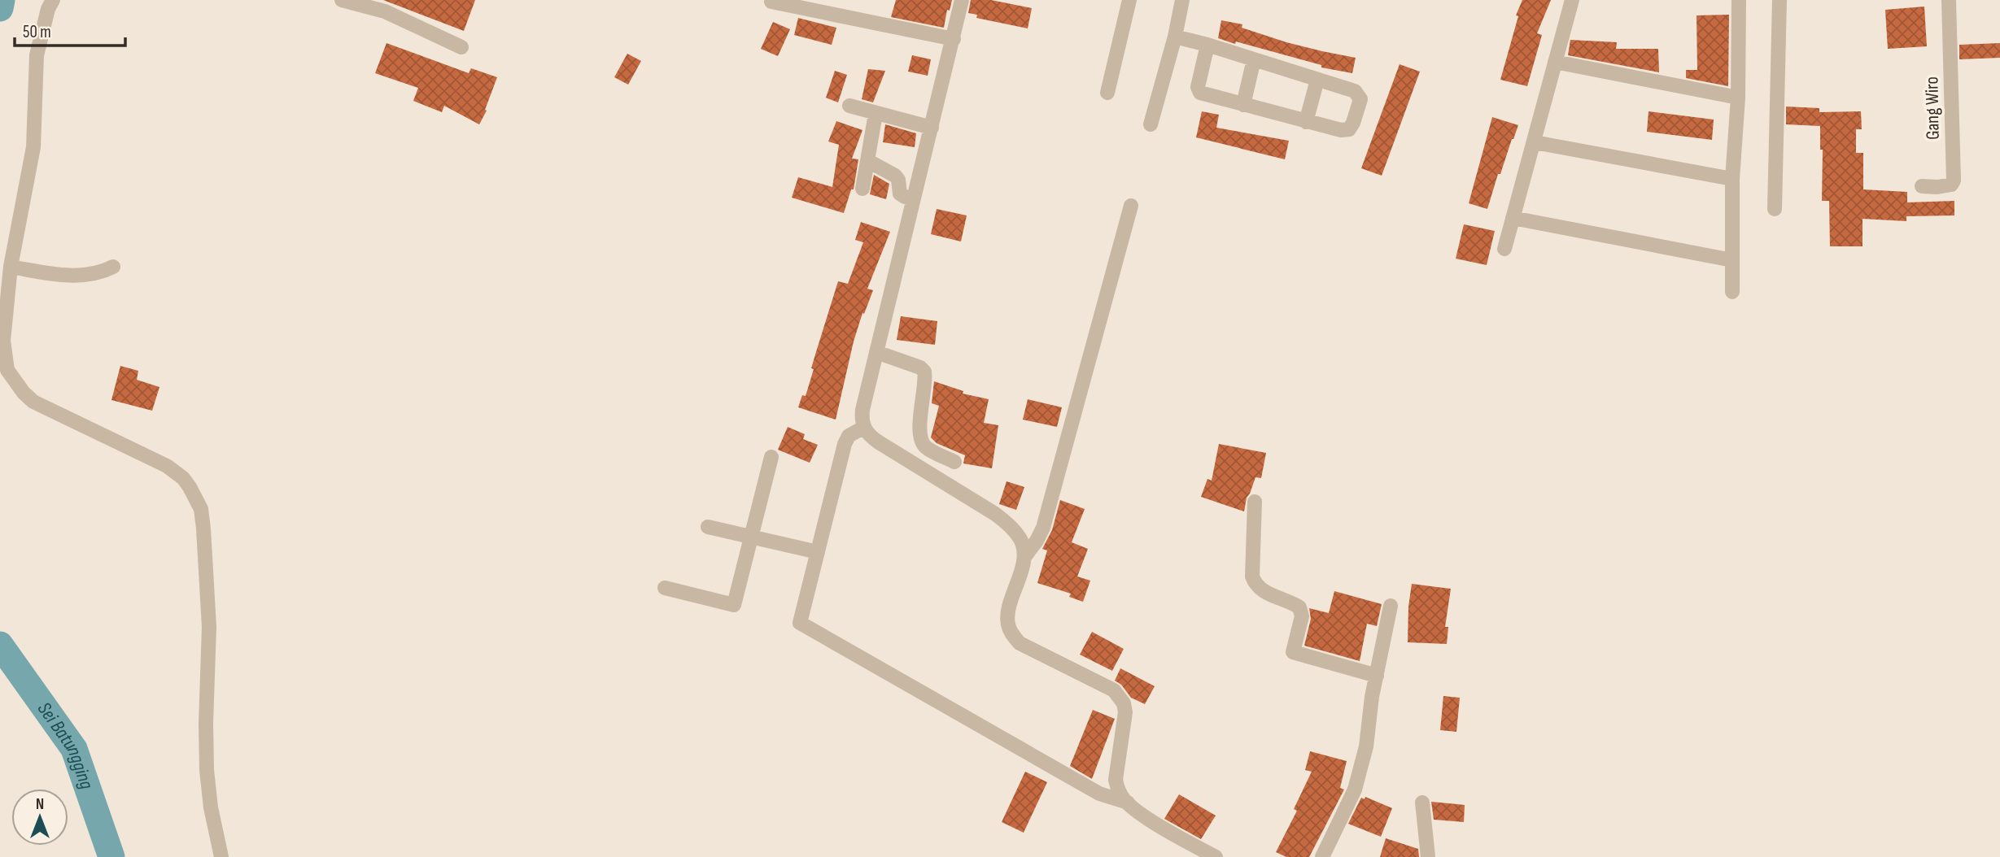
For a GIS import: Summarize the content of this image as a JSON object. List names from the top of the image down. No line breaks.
{"streets":{"street":["Gang Wiro"]},"water":["Sei Batungging"],"scale_bar":"50 m","north":"top"}
